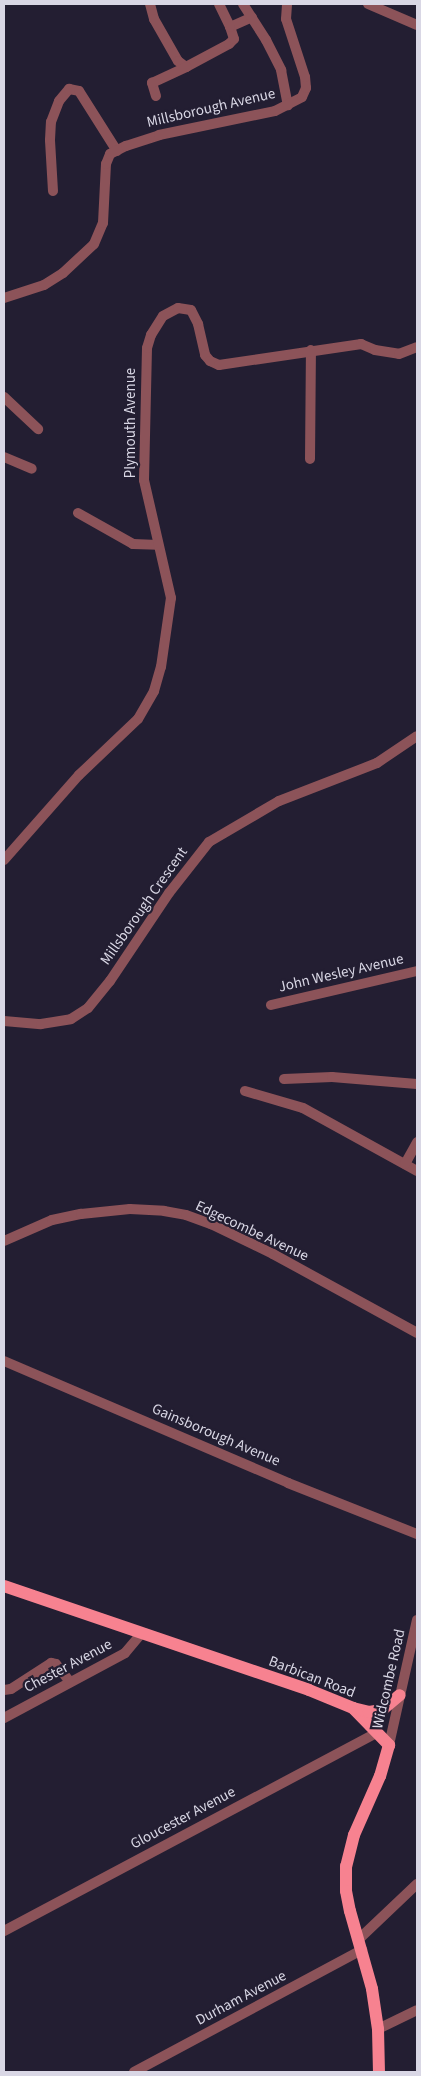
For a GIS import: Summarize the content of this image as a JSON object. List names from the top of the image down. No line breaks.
{"streets":{"main road":["Barbican Road"],"street":["Millsborough Avenue","Plymouth Avenue","Millsborough Crescent","John Wesley Avenue","Edgecombe Avenue","Gainsborough Avenue","Chester Avenue","Widcombe Road","Gloucester Avenue","Durham Avenue"]},"crossings":[["Chester Avenue","Barbican Road"],["Barbican Road","Widcombe Road"],["Barbican Road","Gloucester Avenue"]]}
